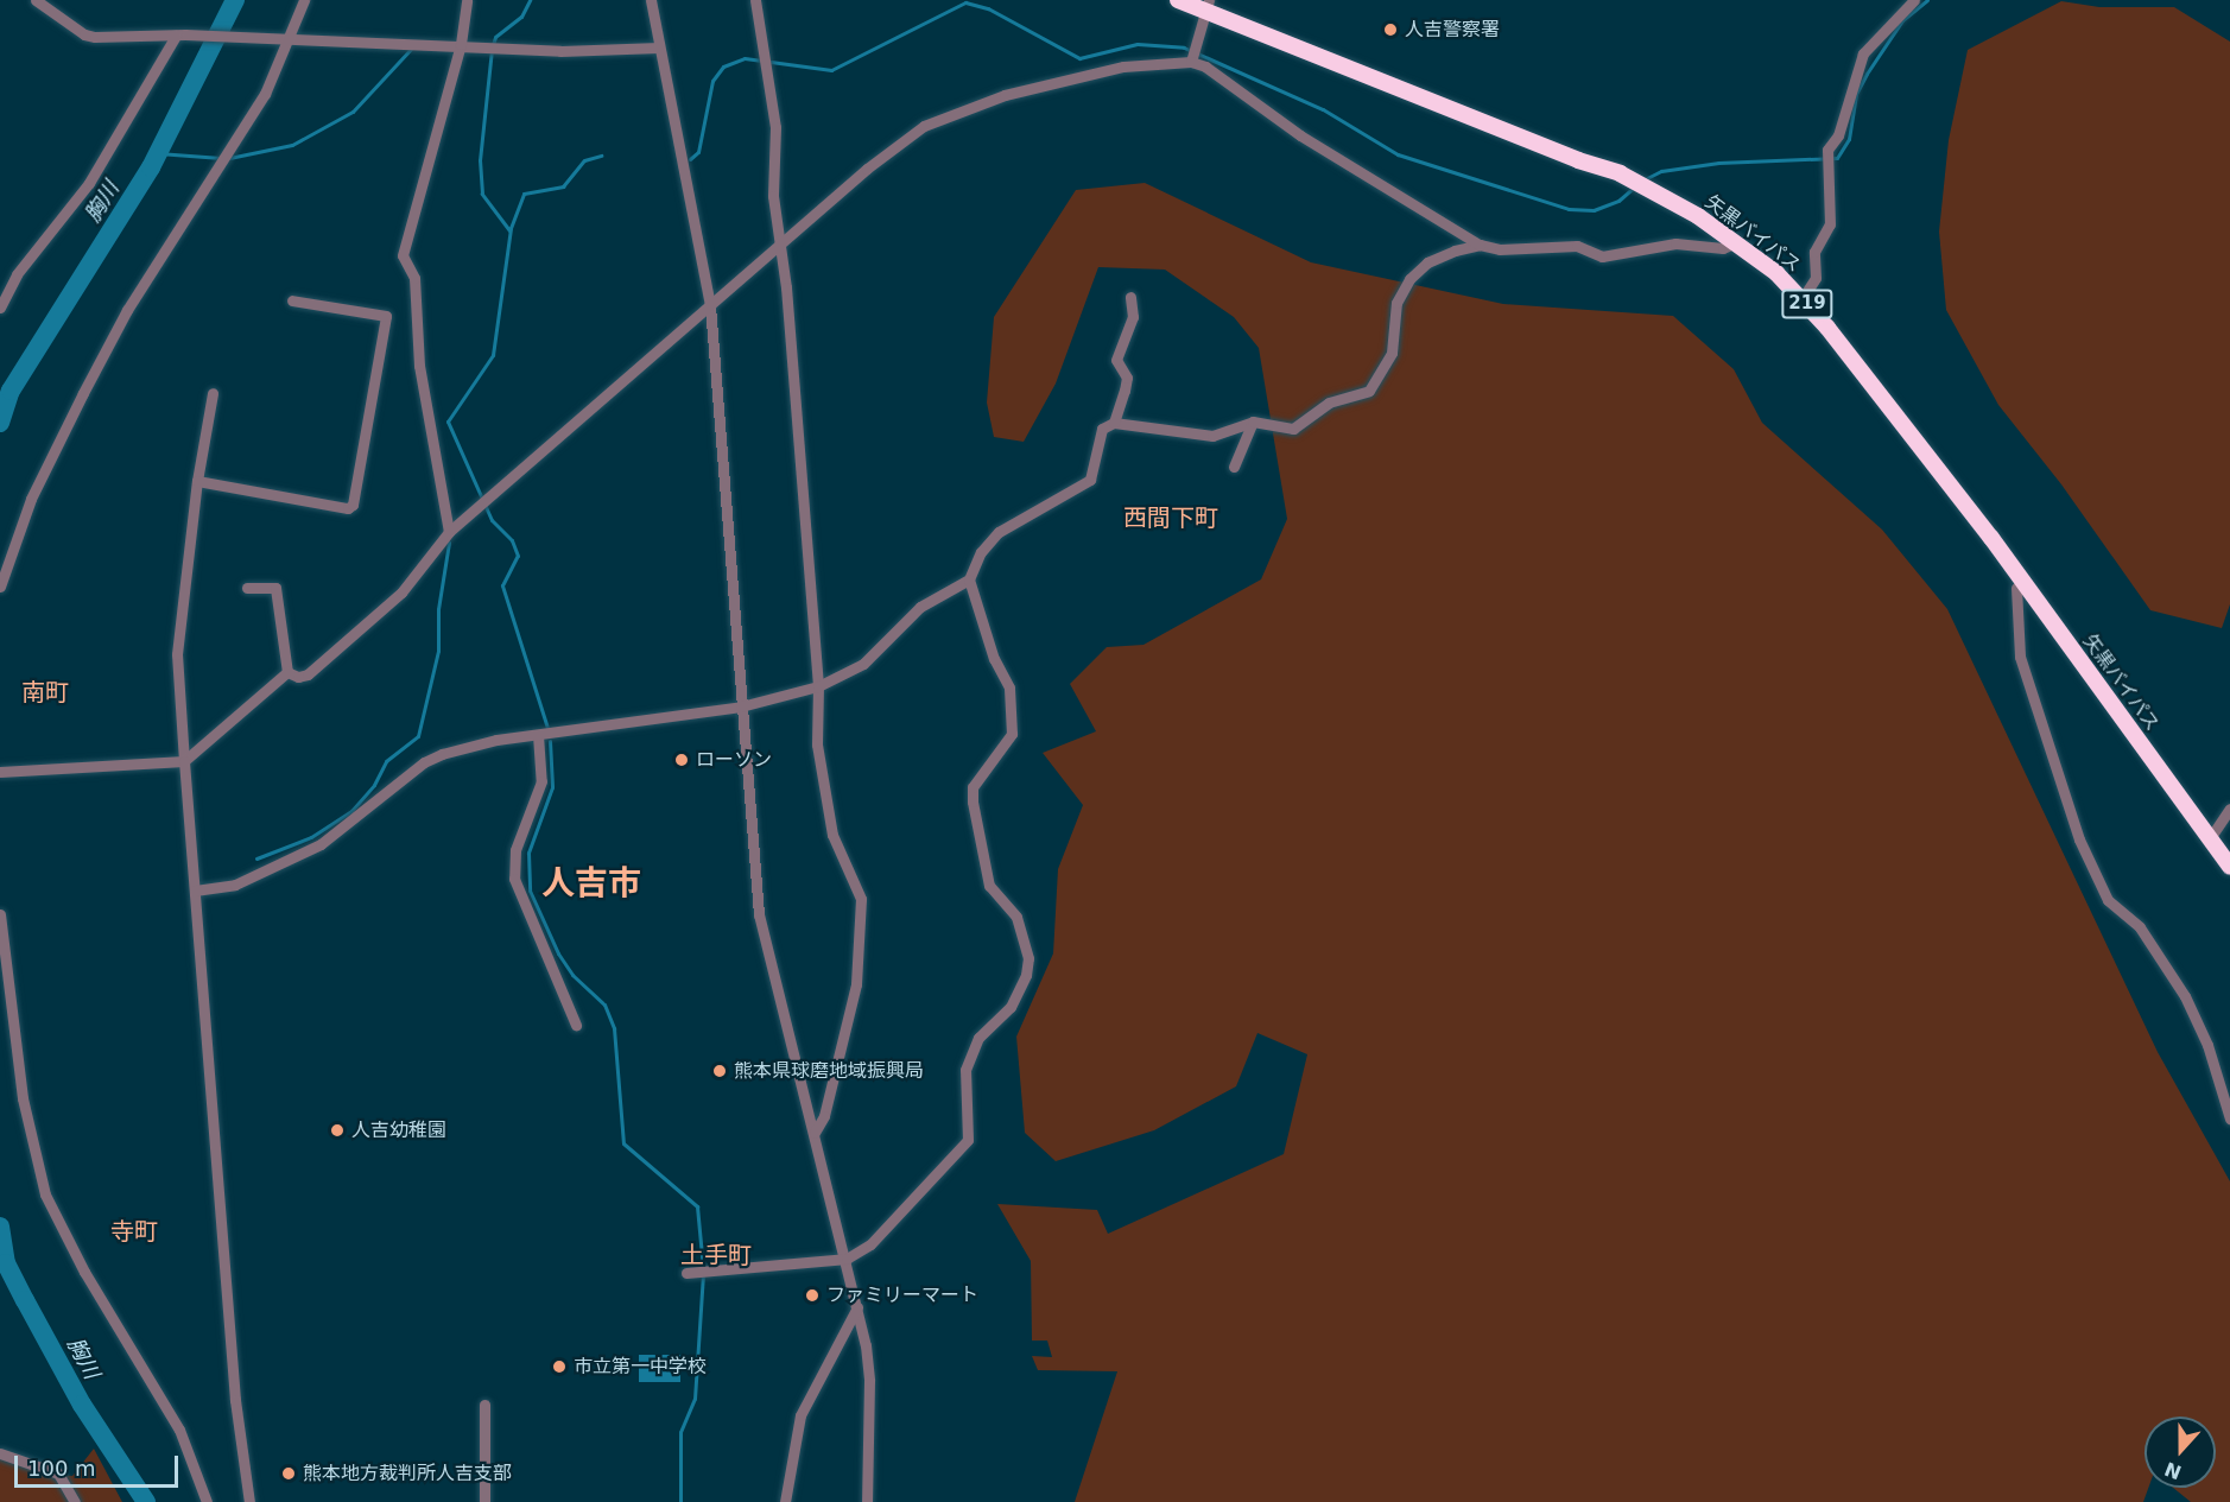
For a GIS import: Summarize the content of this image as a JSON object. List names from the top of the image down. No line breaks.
{"streets":{"highway":["矢黒バイパス","219"]},"districts":["西間下町","南町","人吉市","寺町","土手町"],"water":["胸川"],"places":["人吉警察署","ローソン","熊本県球磨地域振興局","人吉幼稚園","ファミリーマート","市立第一中学校","熊本地方裁判所人吉支部"],"scale_bar":"100 m","north":"bottom"}
